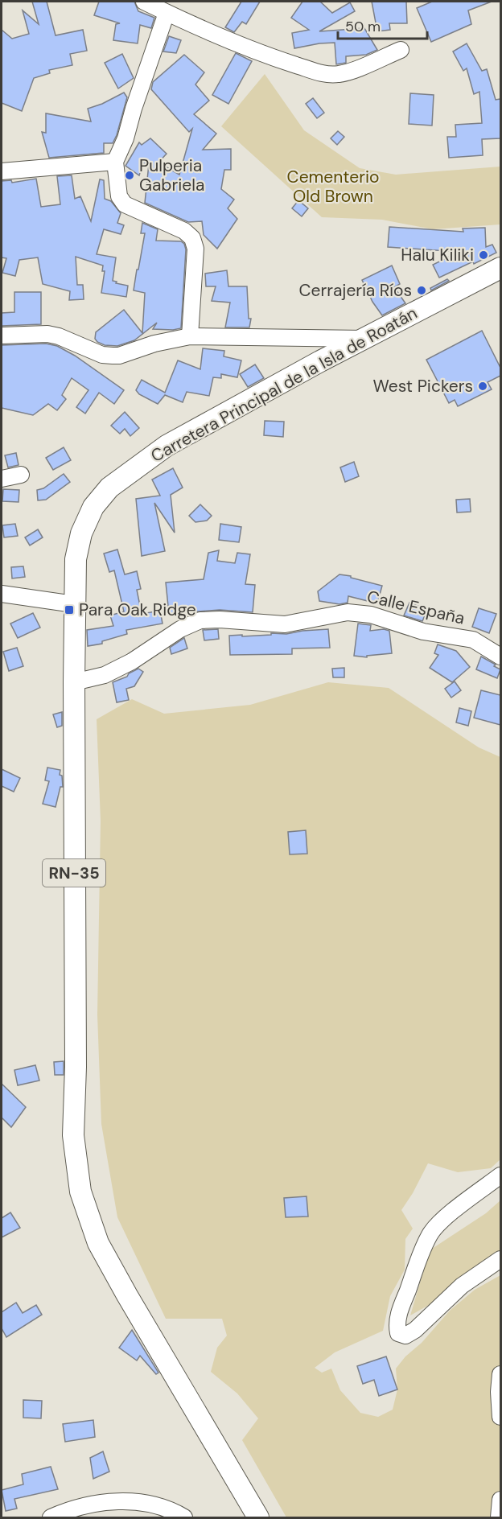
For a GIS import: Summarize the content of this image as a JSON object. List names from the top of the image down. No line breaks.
{"streets":{"main road":["Carretera Principal de la Isla de Roatán","RN-35"],"street":["Calle España"]},"crossings":[["Carretera Principal de la Isla de Roatán","Calle España"]],"parks":["Cementerio Old Brown"],"places":{"other":["Pulperia Gabriela","Halu Kiliki","Cerrajería Ríos","West Pickers"],"transit":["Para Oak Ridge"]},"scale_bar":"50 m"}
